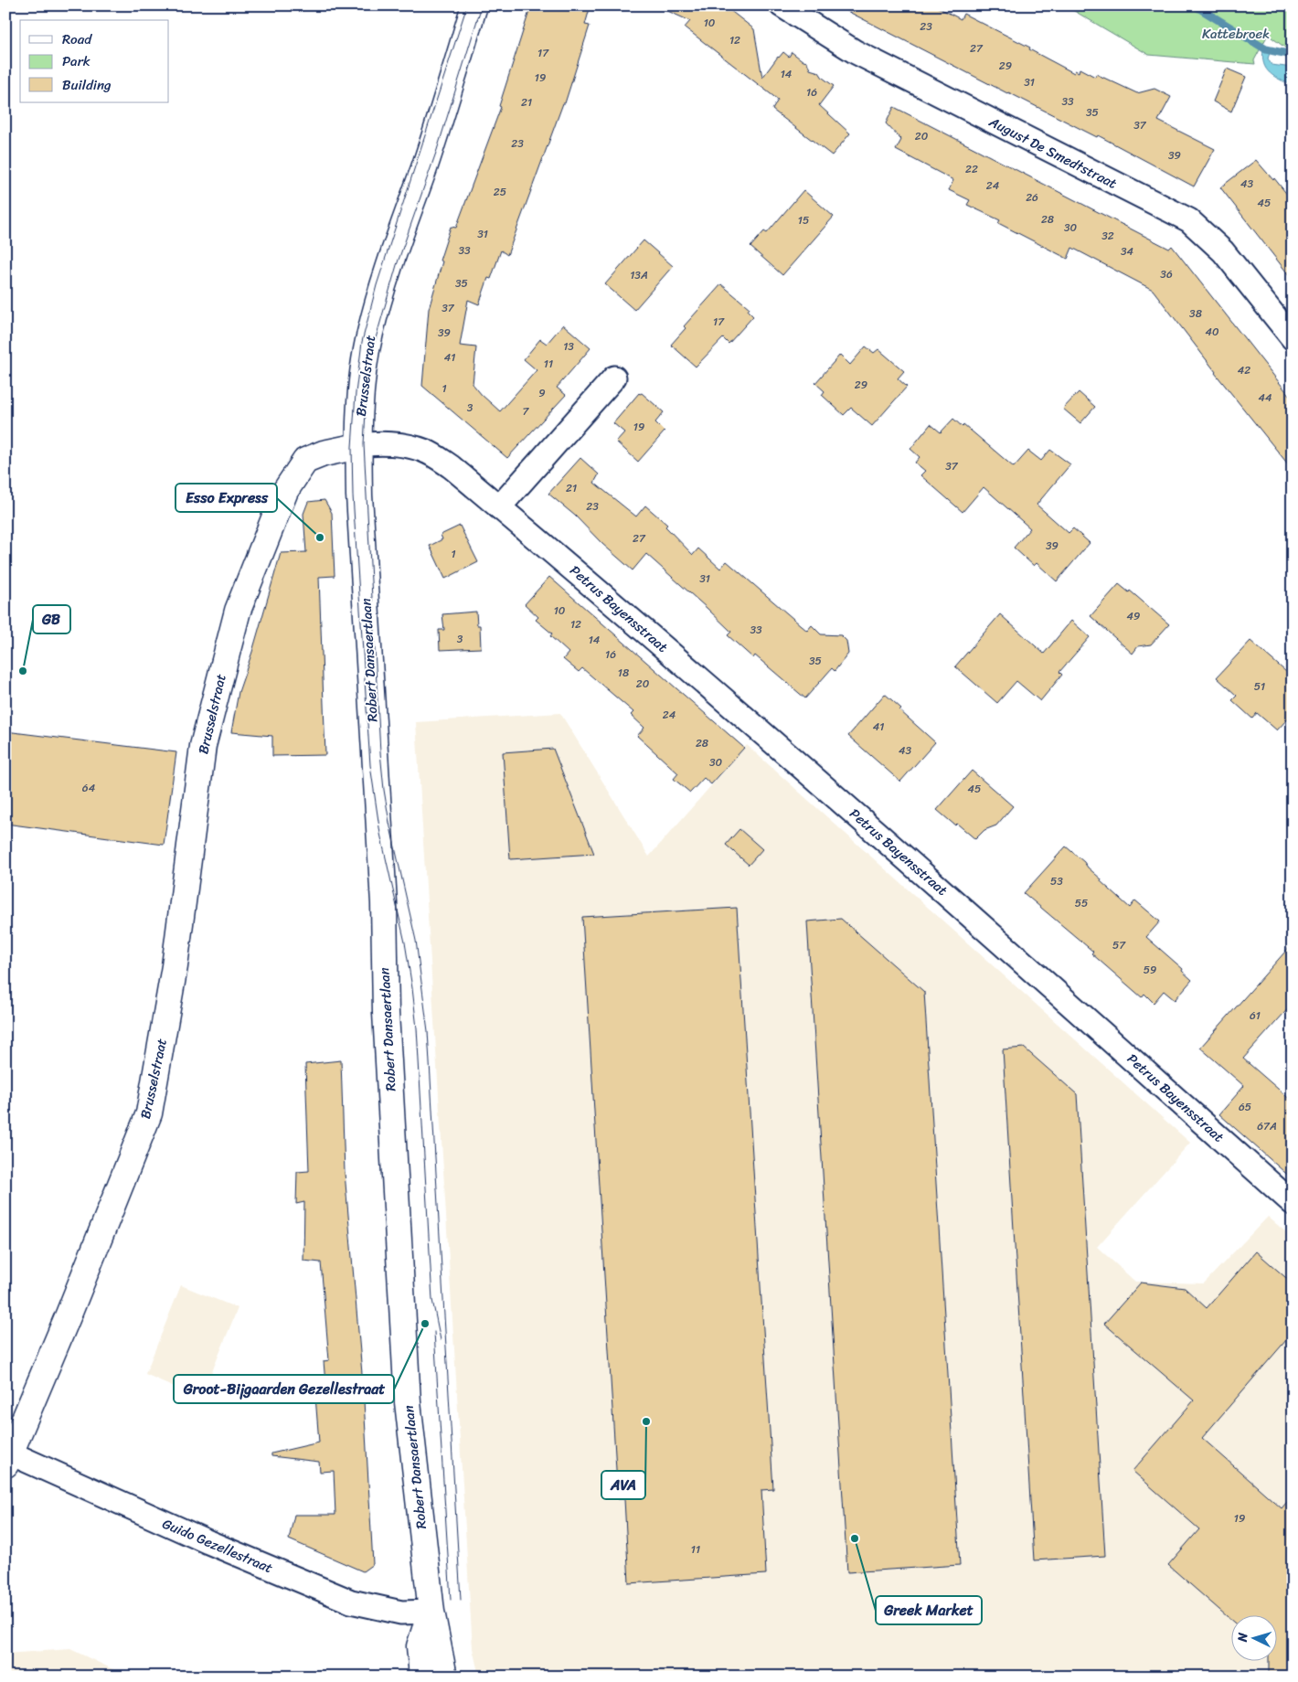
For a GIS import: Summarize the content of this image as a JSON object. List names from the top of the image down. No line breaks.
{"streets":{"street":["August De Smedtstraat","Brusselstraat","Petrus Bayensstraat","Robert Dansaertlaan","Guido Gezellestraat"]},"crossings":[["Brusselstraat","Petrus Bayensstraat"],["Brusselstraat","Robert Dansaertlaan"],["Brusselstraat","Guido Gezellestraat"],["Petrus Bayensstraat","Robert Dansaertlaan"],["Robert Dansaertlaan","Guido Gezellestraat"]],"parks":["Kattebroek"],"places":["Esso Express","GB","Groot-Bijgaarden Gezellestraat","AVA","Greek Market"],"house_numbers":["10","23","12","27","17","29","14","19","31","16","33","21","35","37","20","23","39","22","43","24","25","26","45","28","15","30","31","32","33","34","36","13A","35","37","38","17","40","39","13","41","11","42","29","1","9","44","3","7","19","37","21","23","27","39","1","31","10","49","12","33","3","14","16","35","18","20","51","24","41","28","43","30","64","45","53","55","57","59","61","65","67A","19","11"],"legend":["Road","Park","Building"],"north":"left"}
